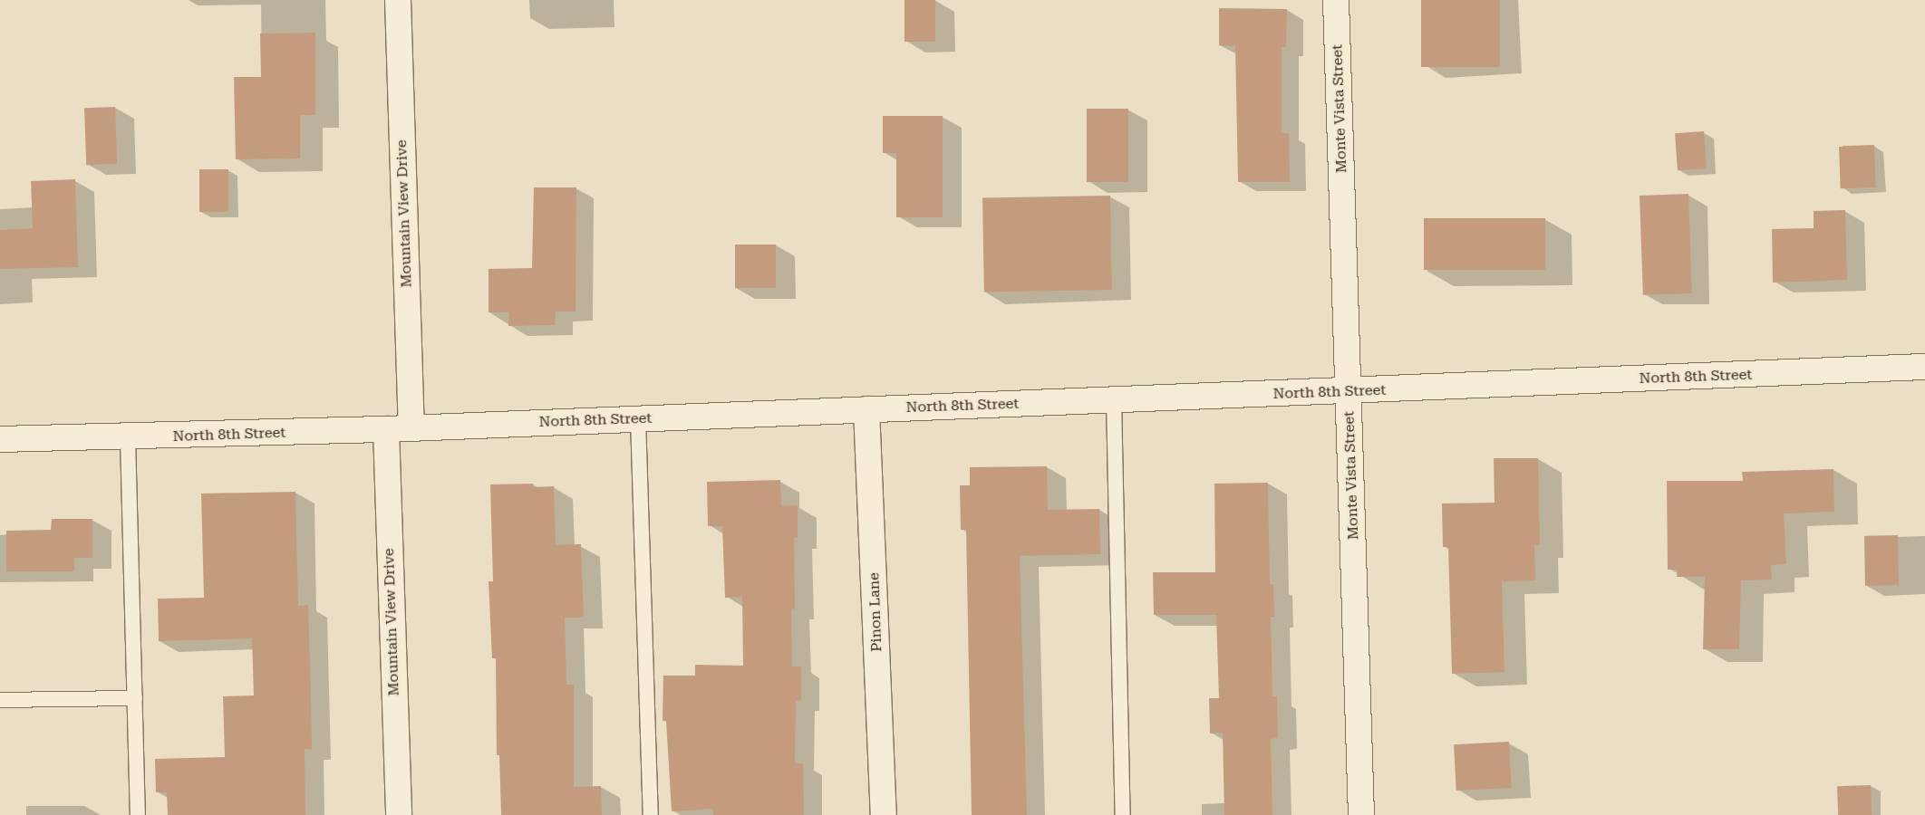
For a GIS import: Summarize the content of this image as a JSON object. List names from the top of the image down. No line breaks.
{"streets":{"street":["Monte Vista Street","Mountain View Drive","North 8th Street","Pinon Lane"]},"crossings":[["Monte Vista Street","North 8th Street"],["Mountain View Drive","North 8th Street"],["North 8th Street","Pinon Lane"]]}
